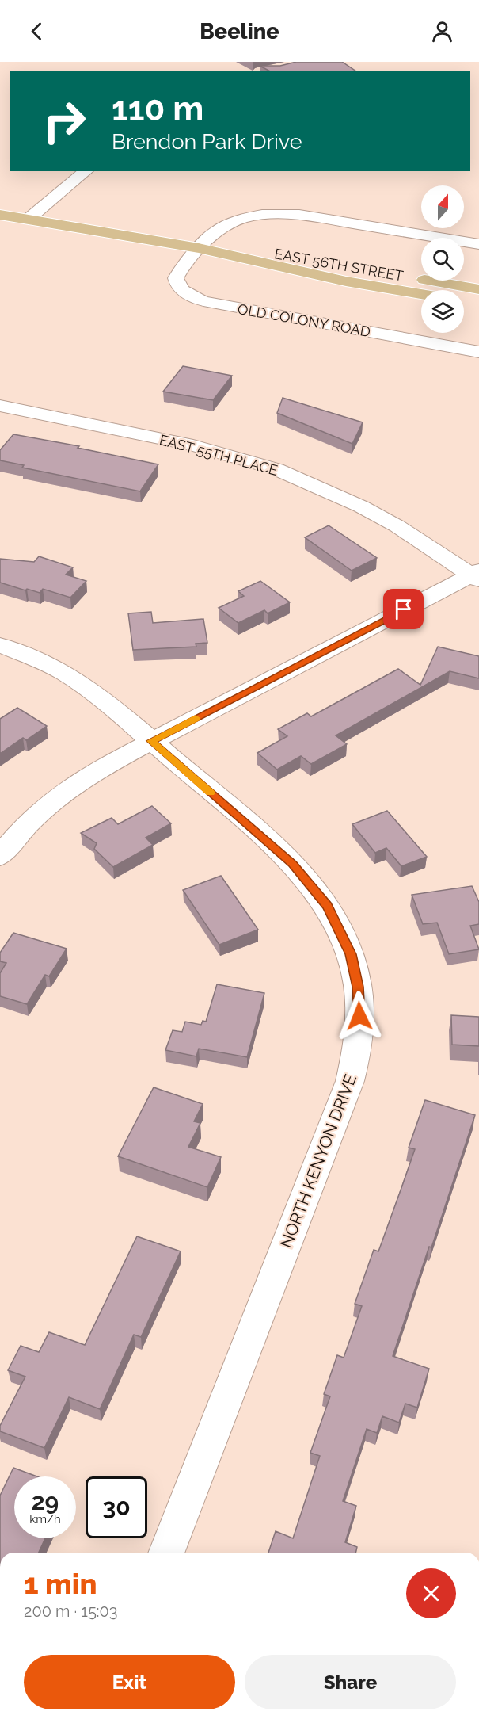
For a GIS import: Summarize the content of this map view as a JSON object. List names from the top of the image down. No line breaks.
{"streets":{"main road":["EAST 56TH STREET"],"street":["OLD COLONY ROAD","EAST 55TH PLACE","NORTH KENYON DRIVE"]},"crossings":[["EAST 56TH STREET","OLD COLONY ROAD"]],"north":"top","page":{"header":"Beeline","turn":["110 m","Brendon Park Drive"],"speed":"29 km/h","limit":"30","heading":["1 min","200 m · 15:03"],"buttons":["Exit","Share"]}}
